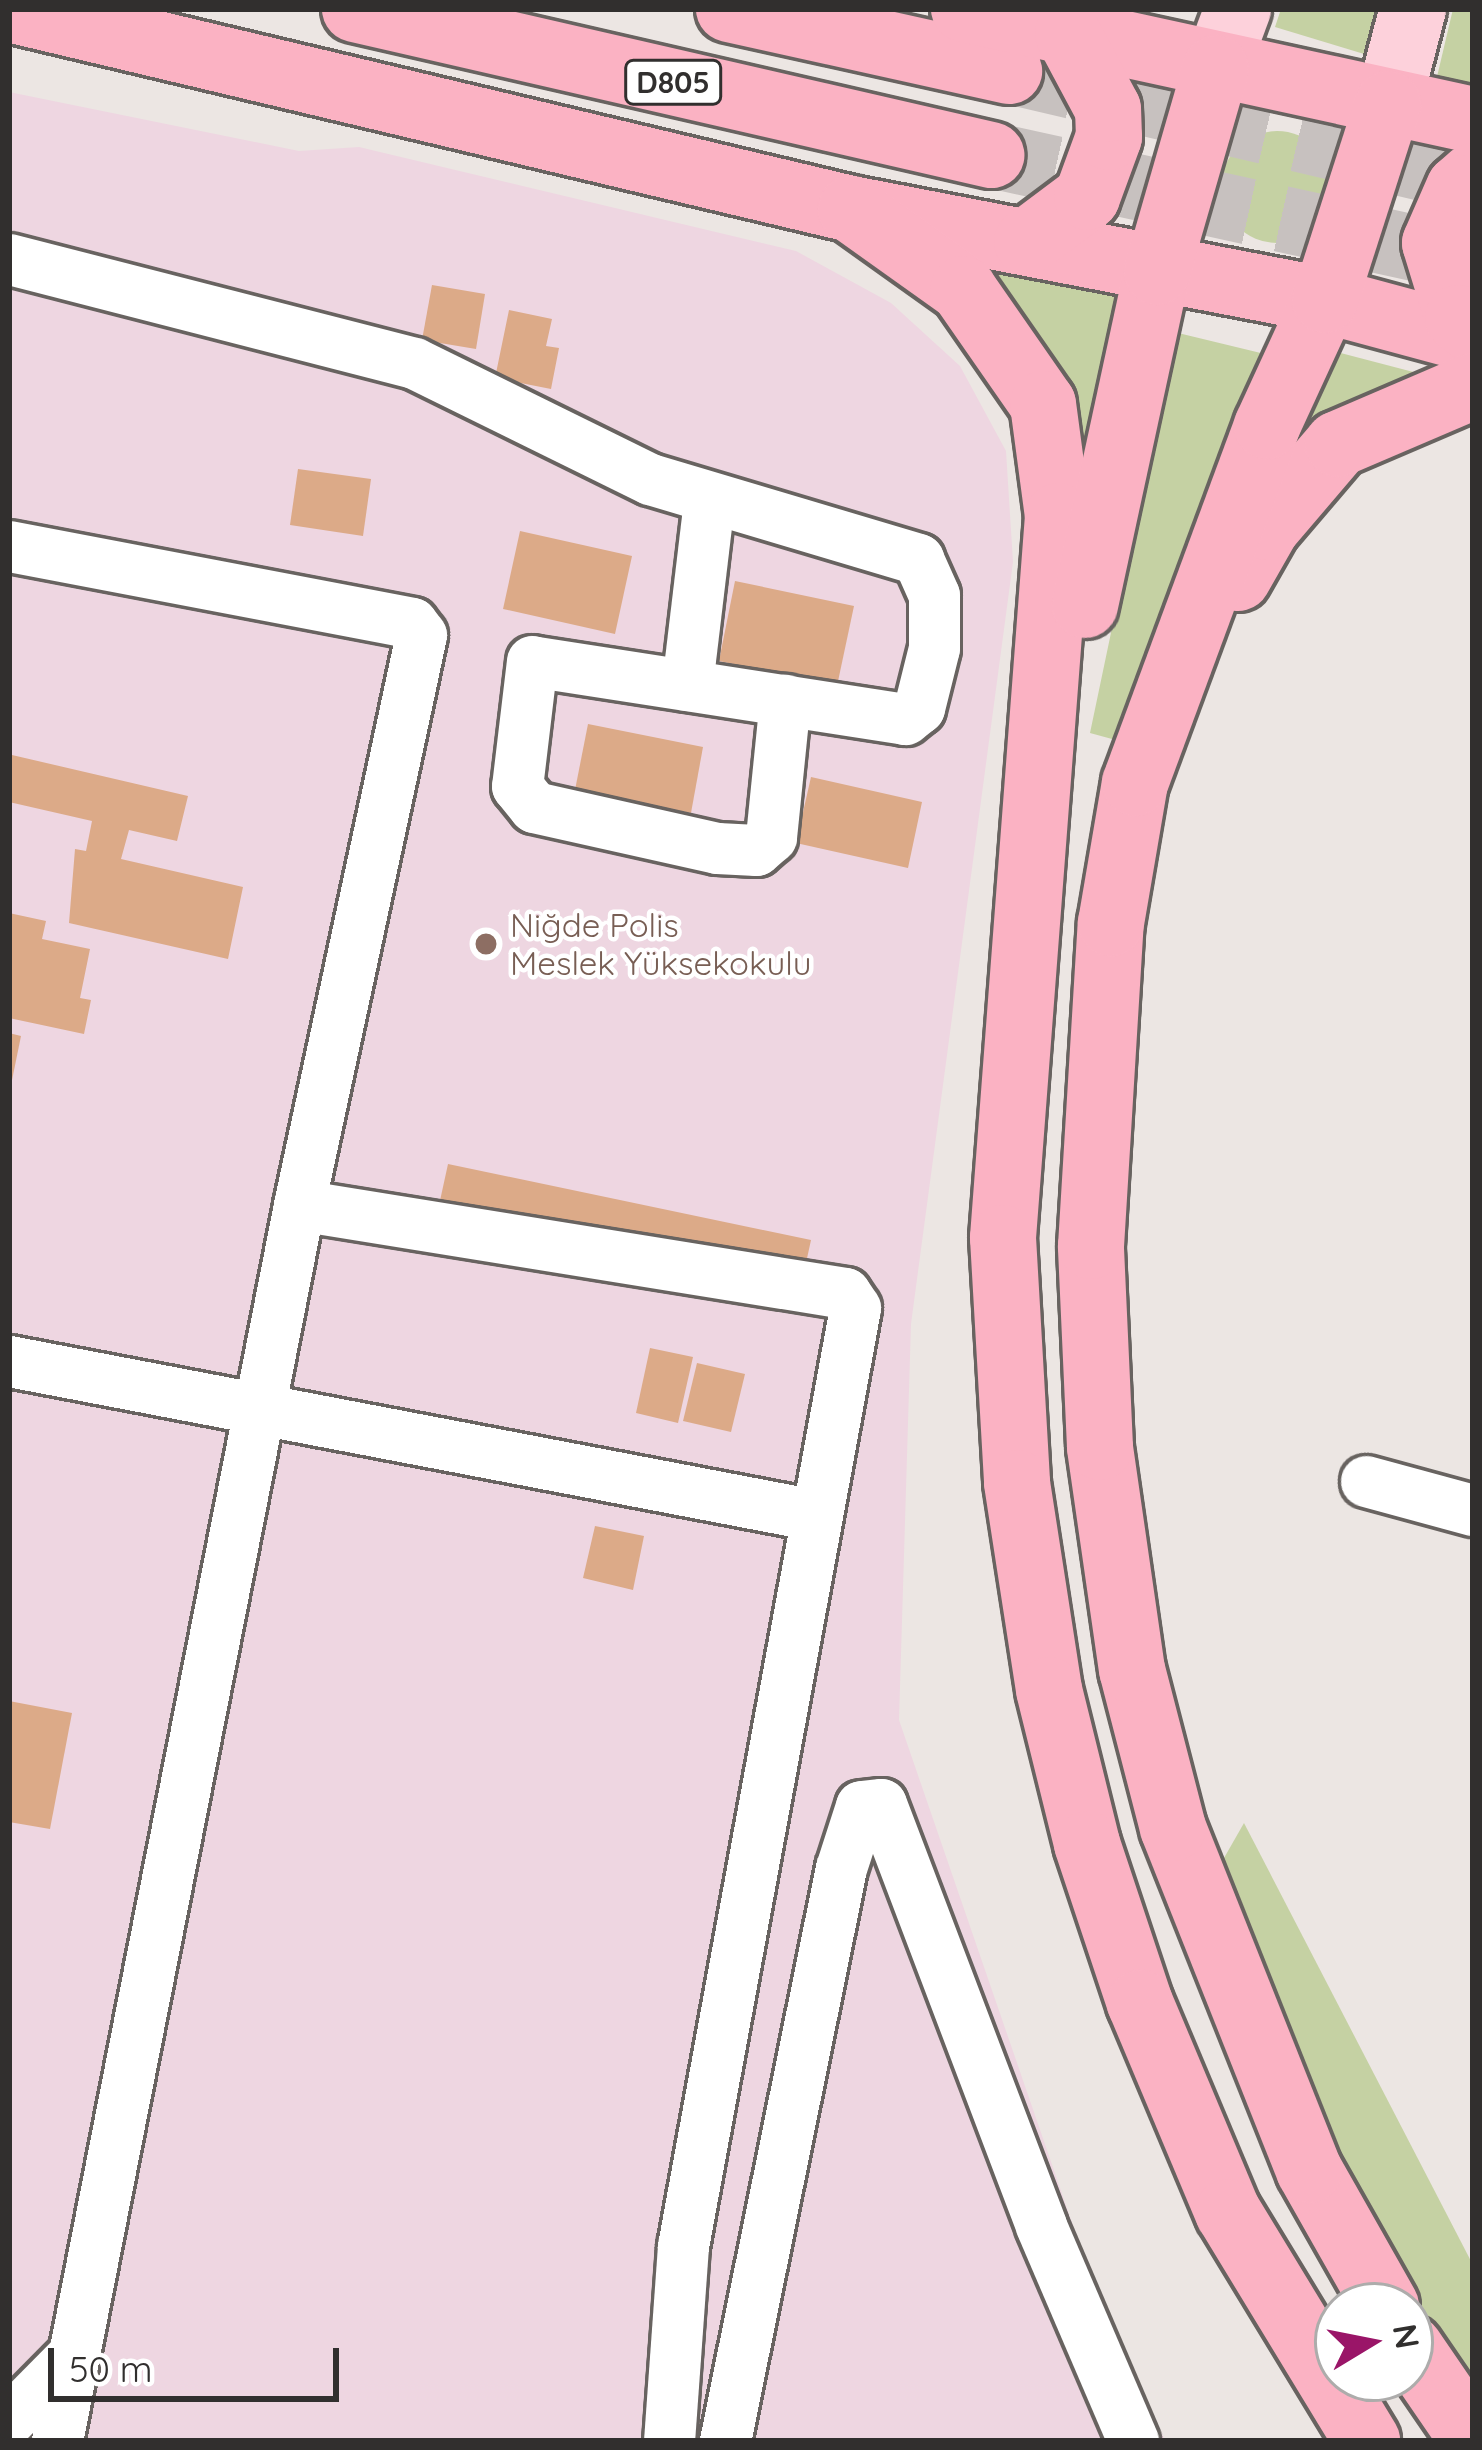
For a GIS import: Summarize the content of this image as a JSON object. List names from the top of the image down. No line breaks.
{"streets":{"highway":["D805"]},"places":["Niğde Polis Meslek Yüksekokulu"],"scale_bar":"50 m","north":"right"}
